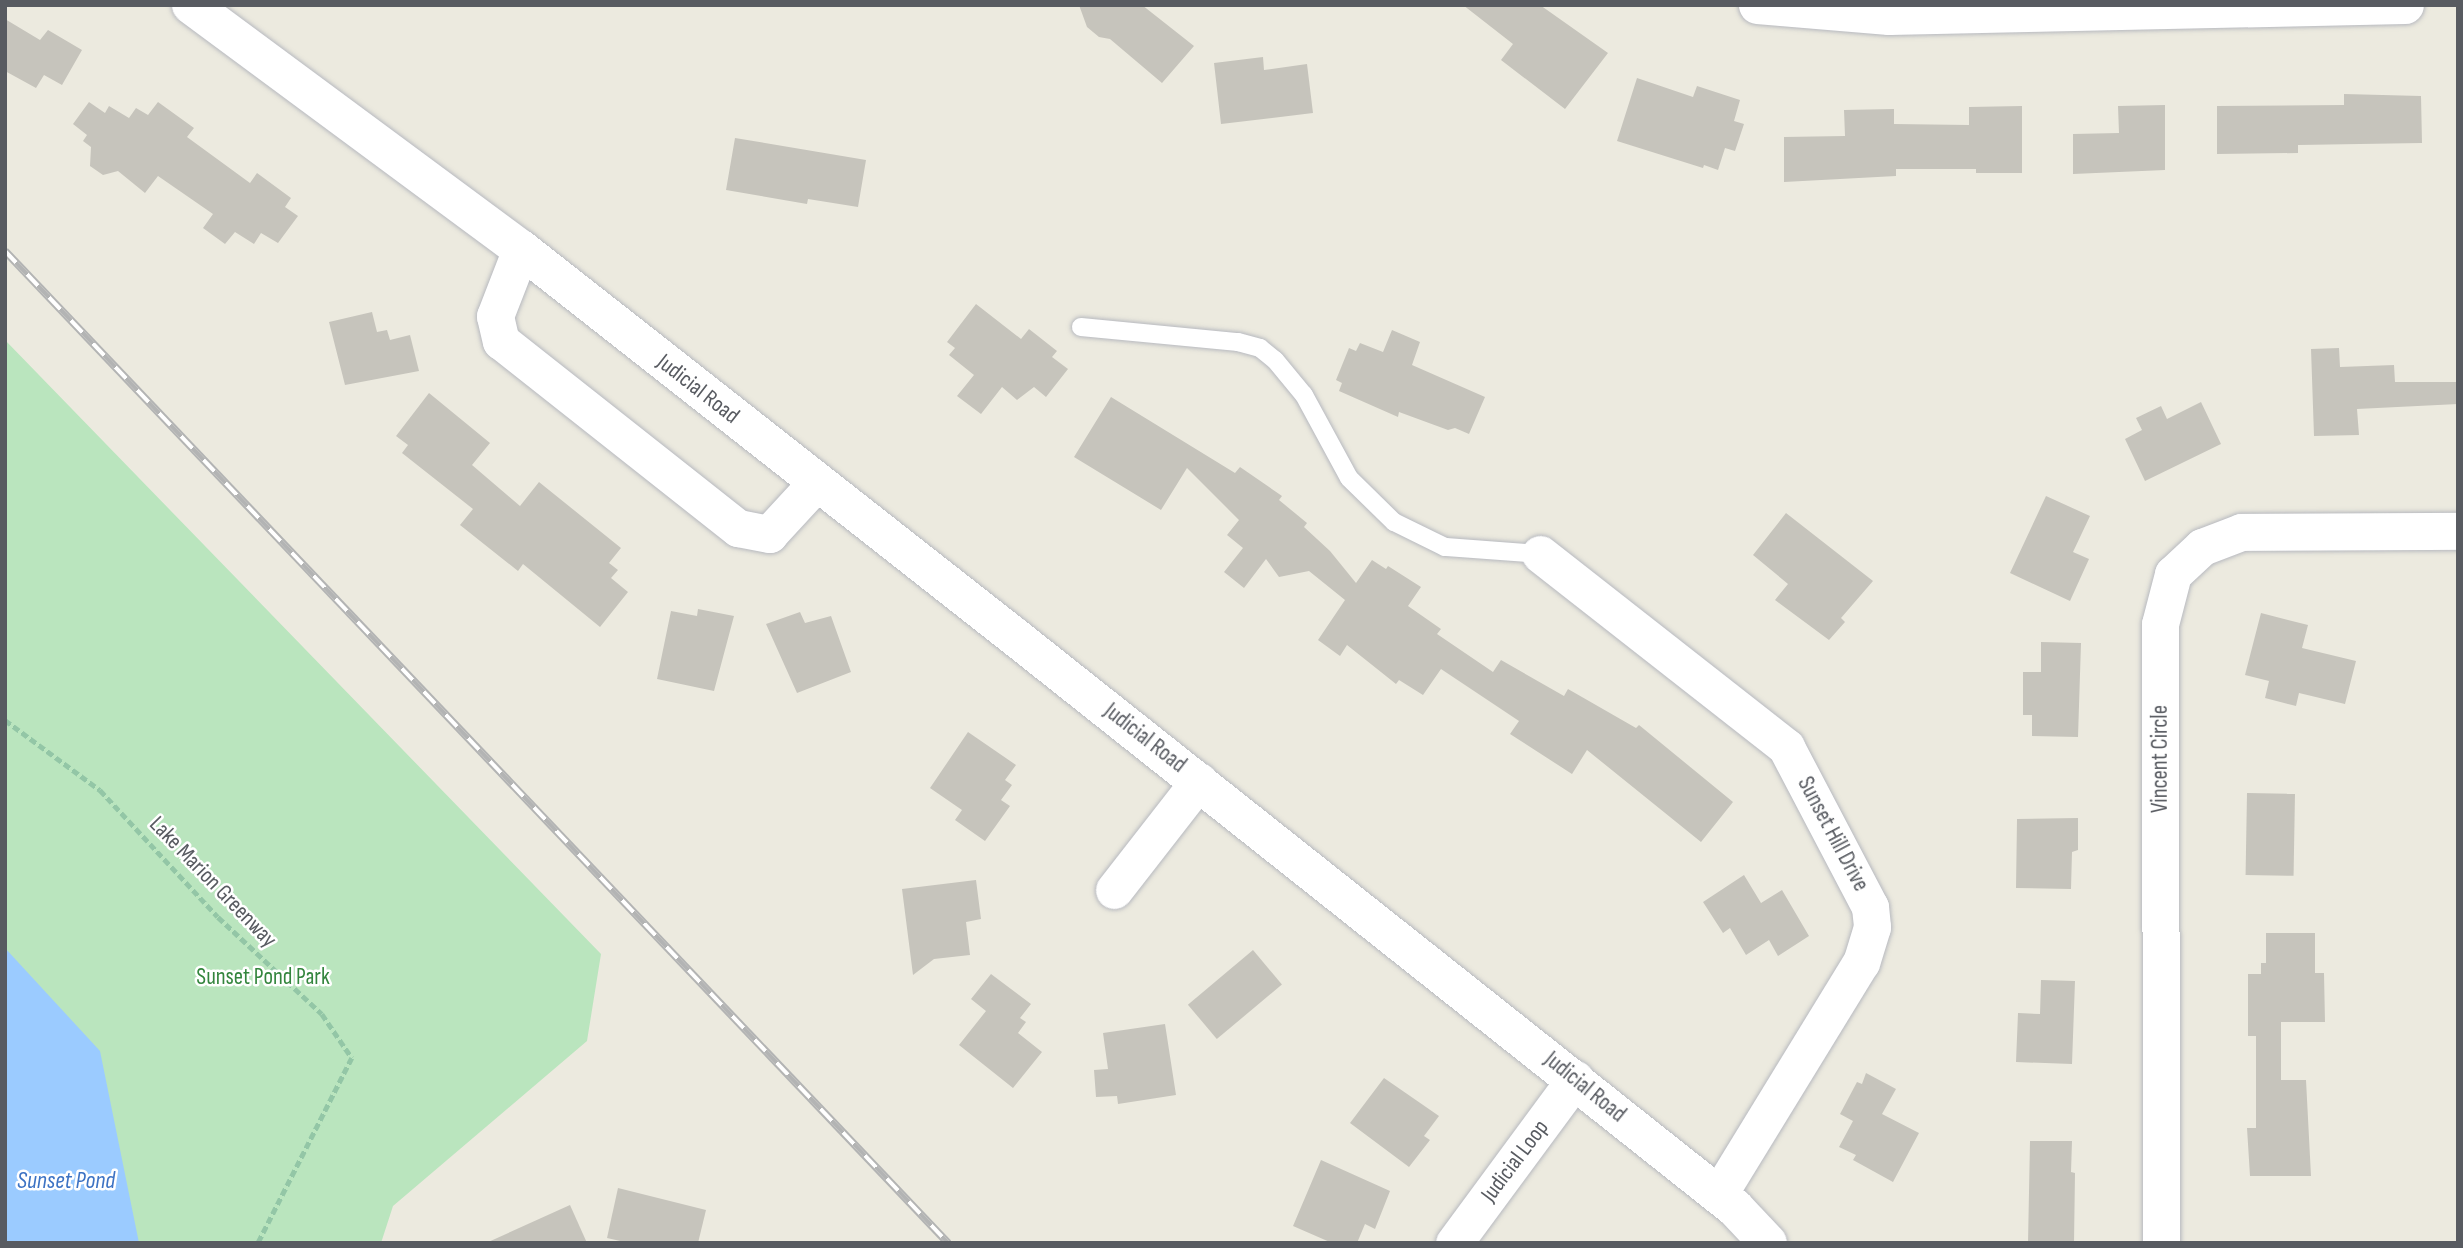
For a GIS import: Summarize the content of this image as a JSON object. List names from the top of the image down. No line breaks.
{"streets":{"street":["Judicial Road","Vincent Circle","Sunset Hill Drive","Judicial Loop"],"path":["Lake Marion Greenway"]},"crossings":[["Judicial Road","Sunset Hill Drive"],["Judicial Road","Judicial Loop"]],"water":["Sunset Pond"],"parks":["Sunset Pond Park"]}
